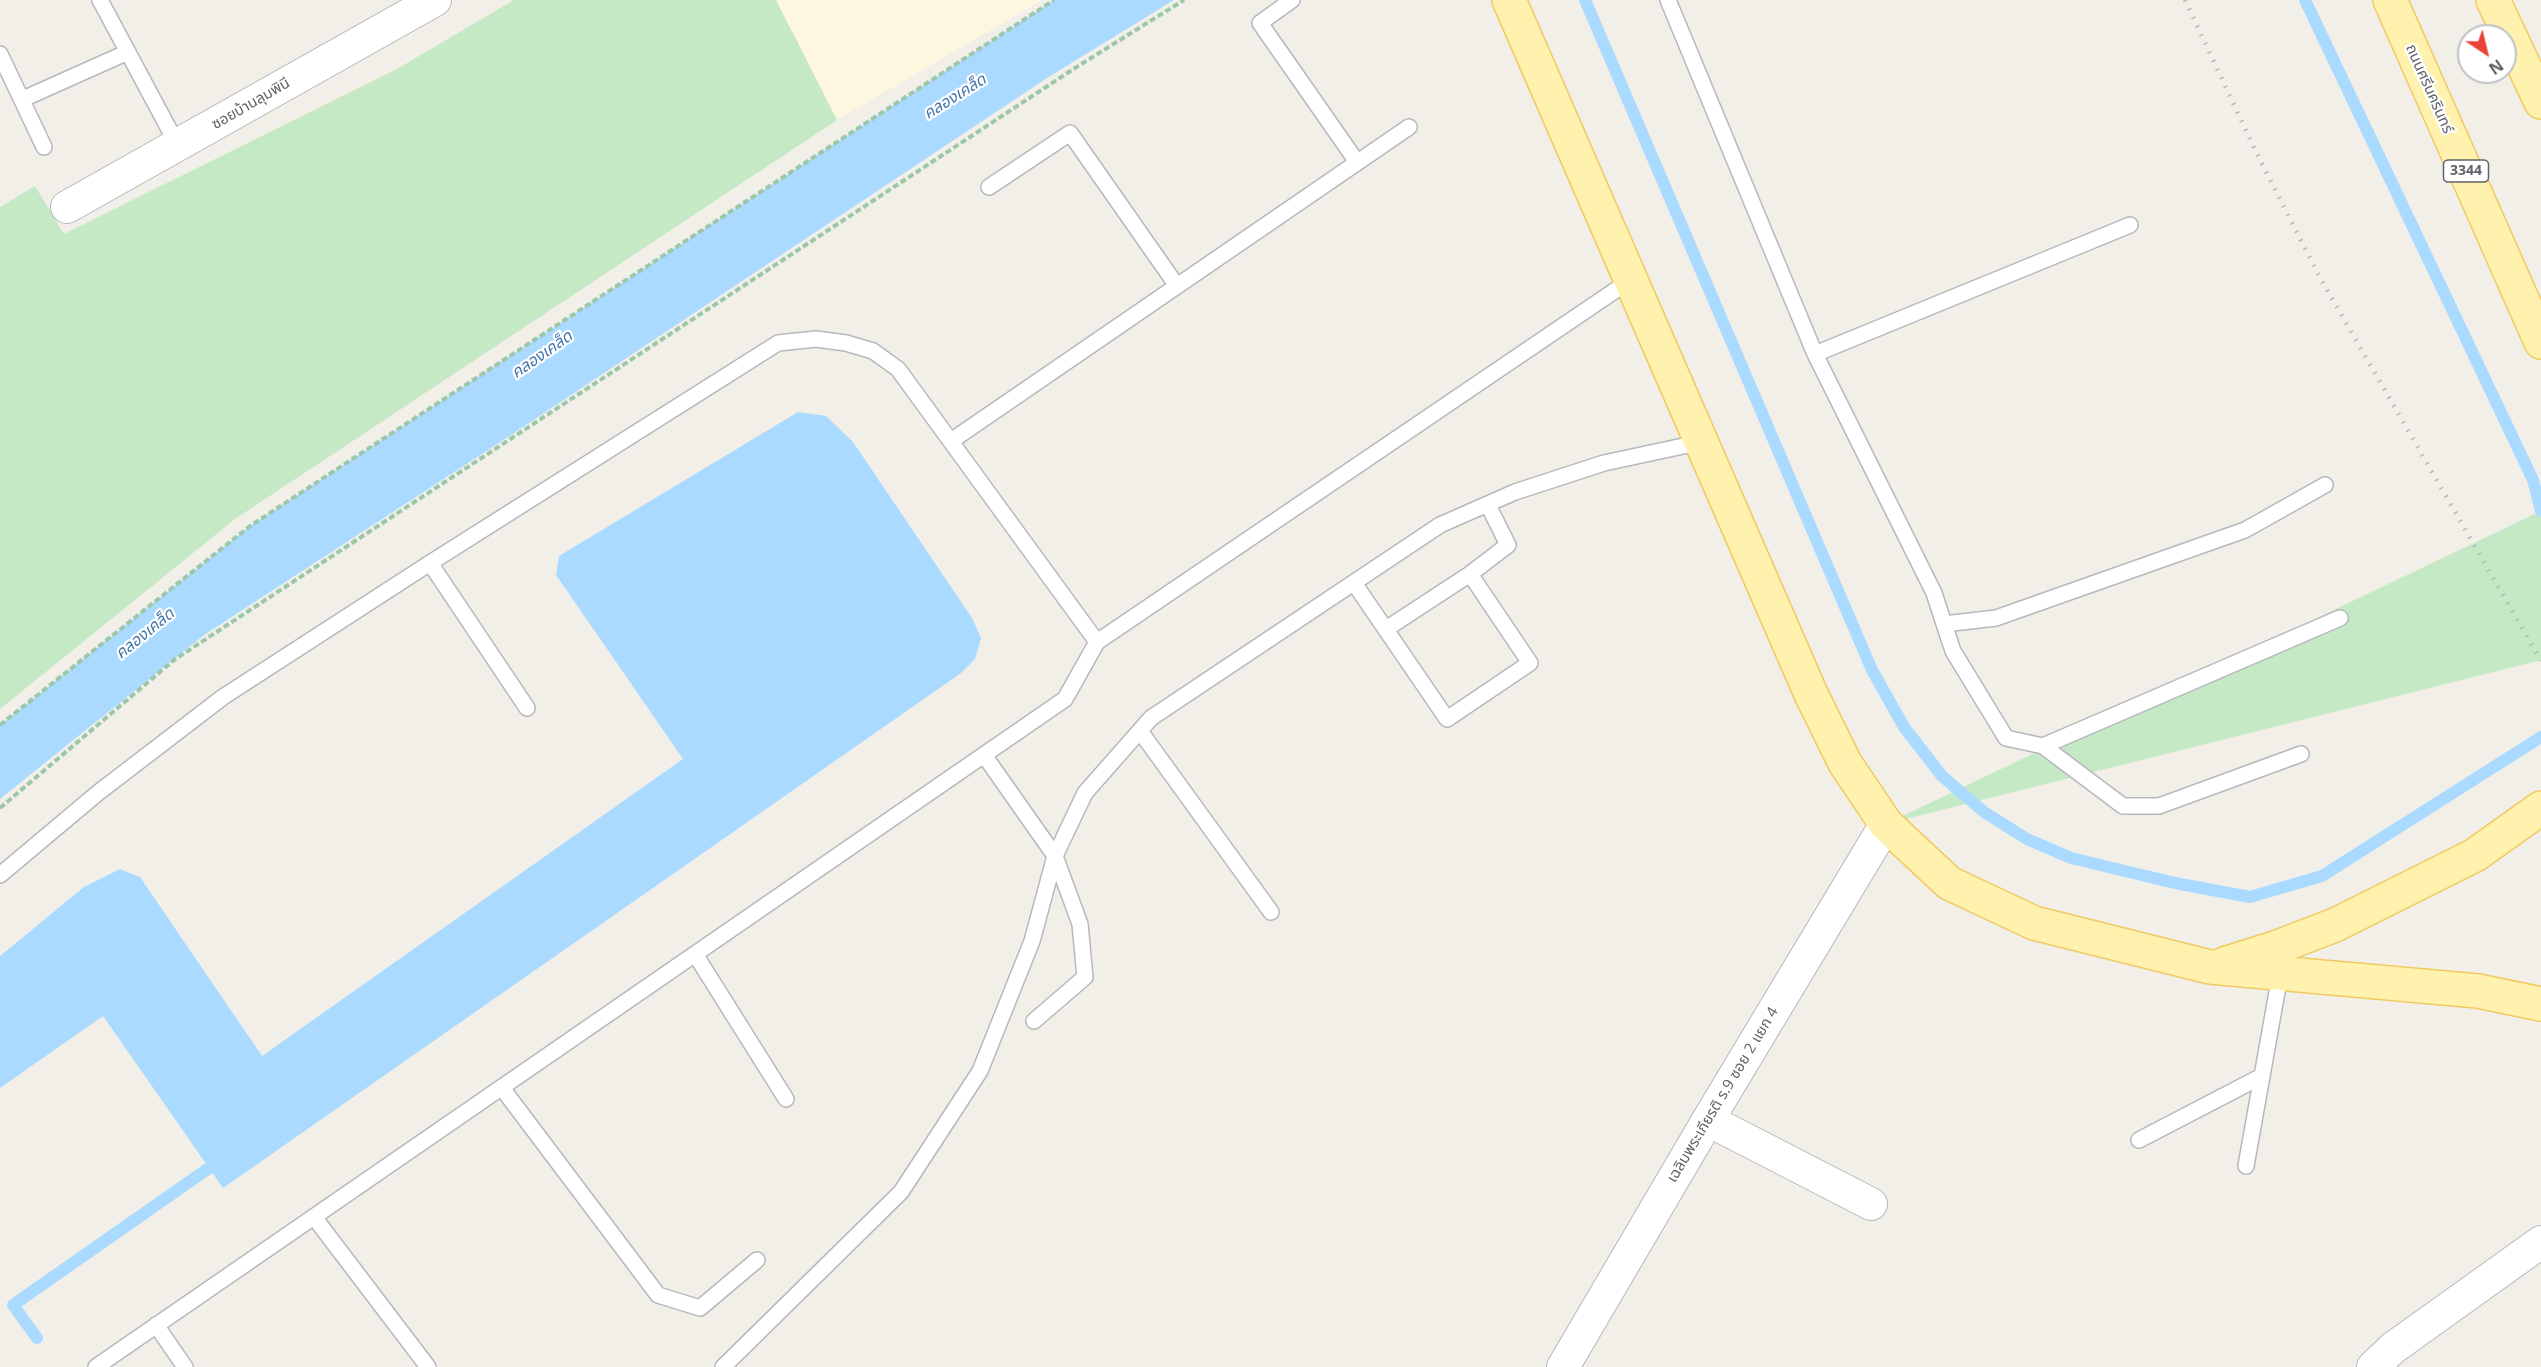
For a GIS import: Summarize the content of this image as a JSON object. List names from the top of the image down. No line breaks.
{"streets":{"main road":["ถนนศรีนครินทร์","3344"],"street":["ซอยบ้านลุมพินี","เฉลิมพระเกียรติ ร.9 ซอย 2 แยก 4"]},"water":["คลองเคล็ด"],"north":"bottom right"}
